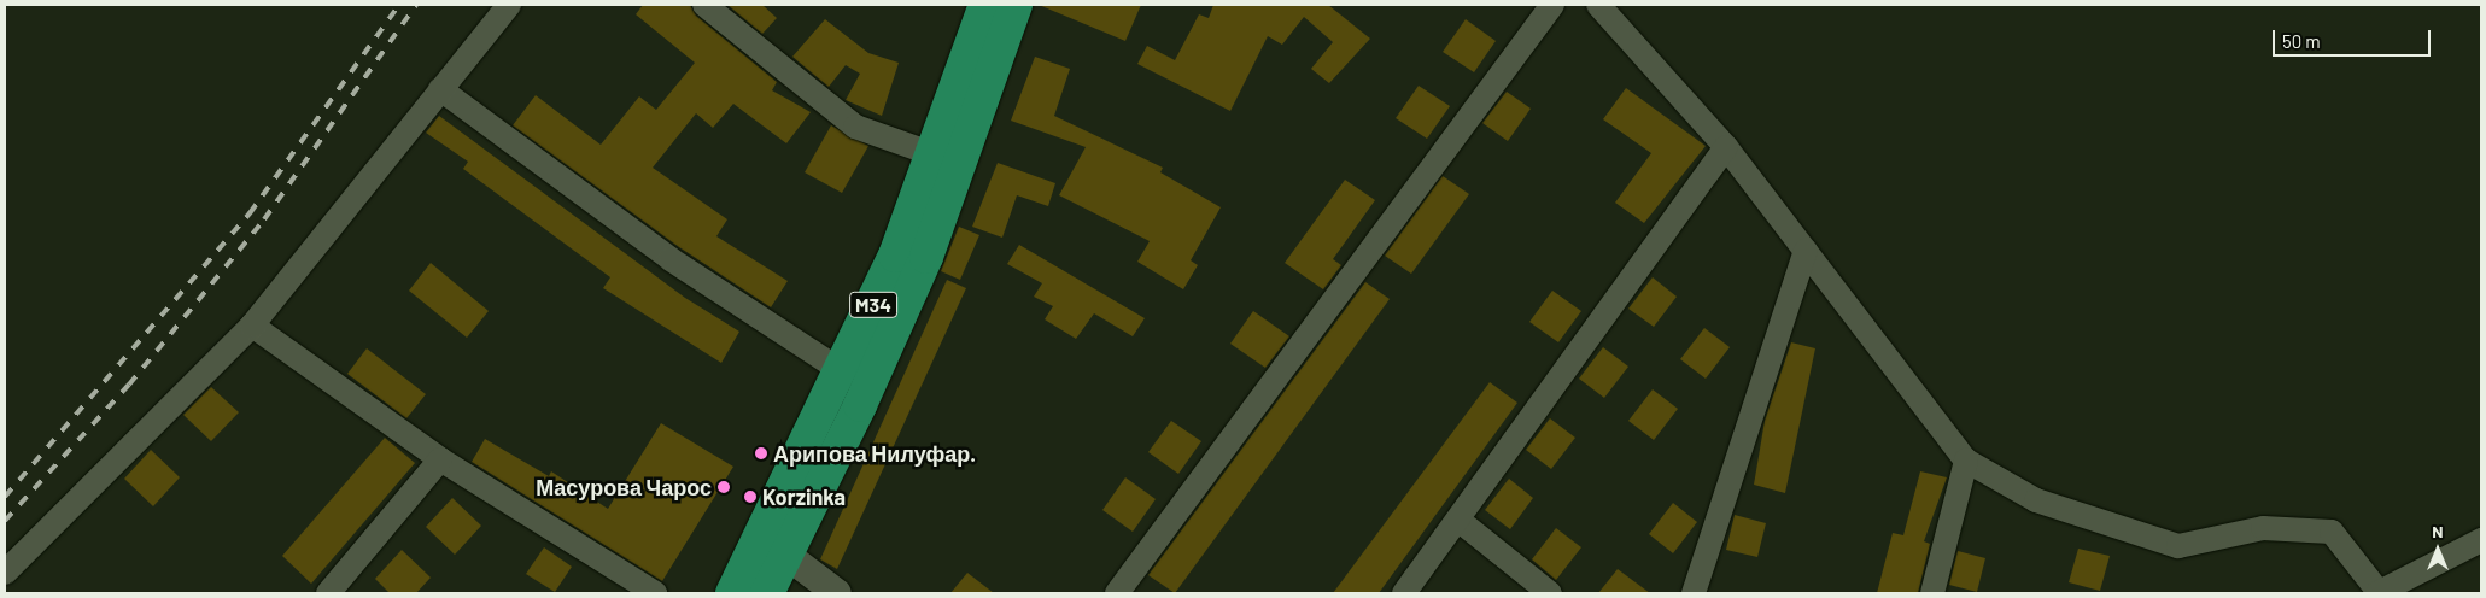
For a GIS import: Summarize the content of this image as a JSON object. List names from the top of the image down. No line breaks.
{"streets":{"main road":["M34"]},"places":["Арипова Нилуфар.","Масурова Чарос","Korzinka"],"scale_bar":"50 m","north":"top"}
